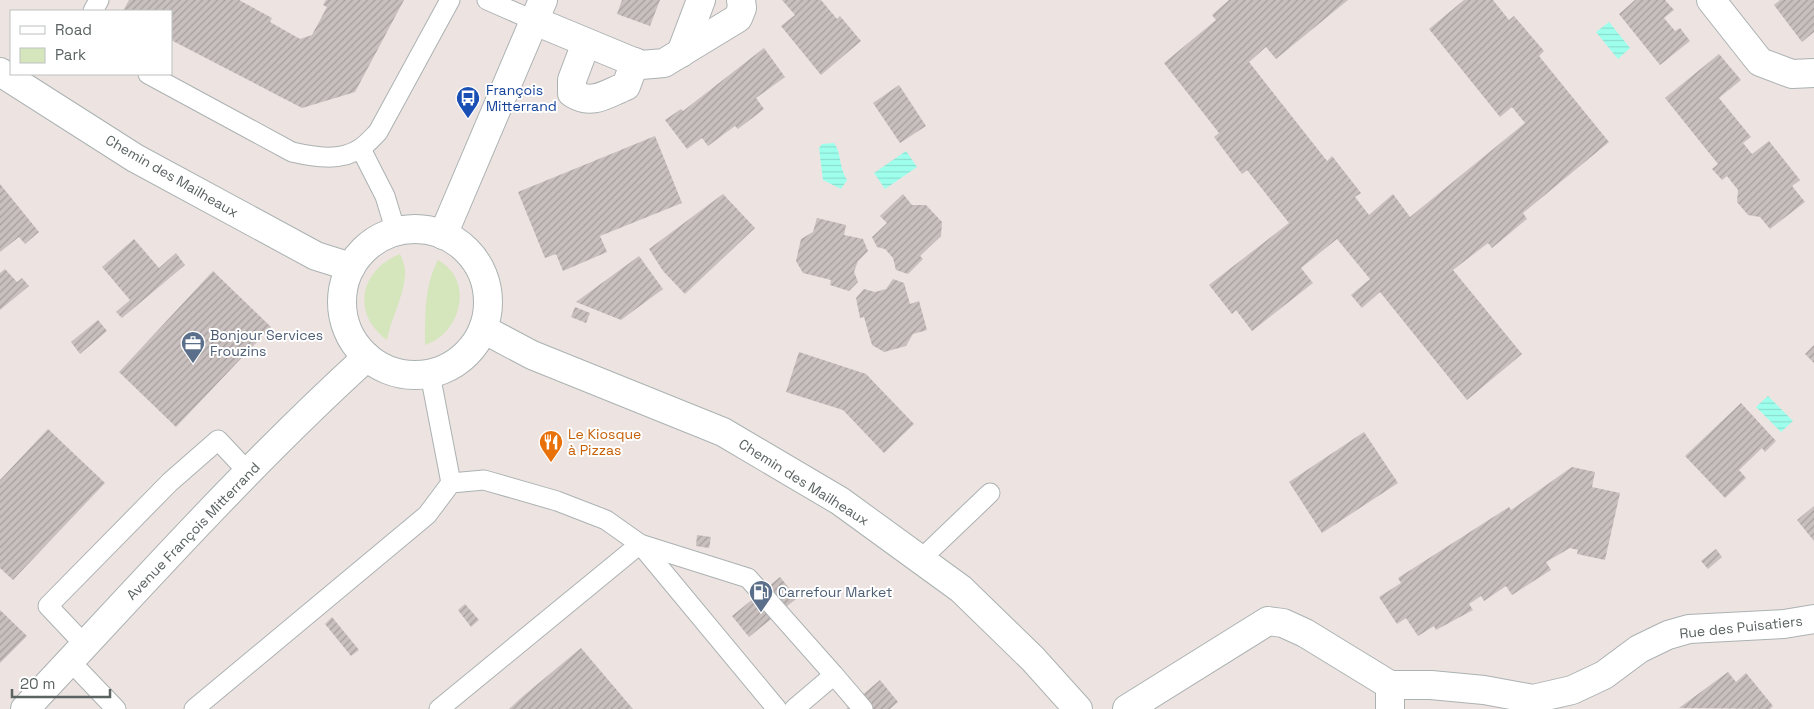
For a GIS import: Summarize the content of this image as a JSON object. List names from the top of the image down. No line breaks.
{"streets":{"street":["Chemin des Mailheaux","Avenue François Mitterrand","Rue des Puisatiers"]},"crossings":[["Chemin des Mailheaux","Avenue François Mitterrand"]],"places":{"bus stop":["François Mitterrand"],"office":["Bonjour Services Frouzins"],"restaurant":["Le Kiosque à Pizzas"],"fuel station":["Carrefour Market"]},"legend":["Road","Park"],"scale_bar":"20 m"}
